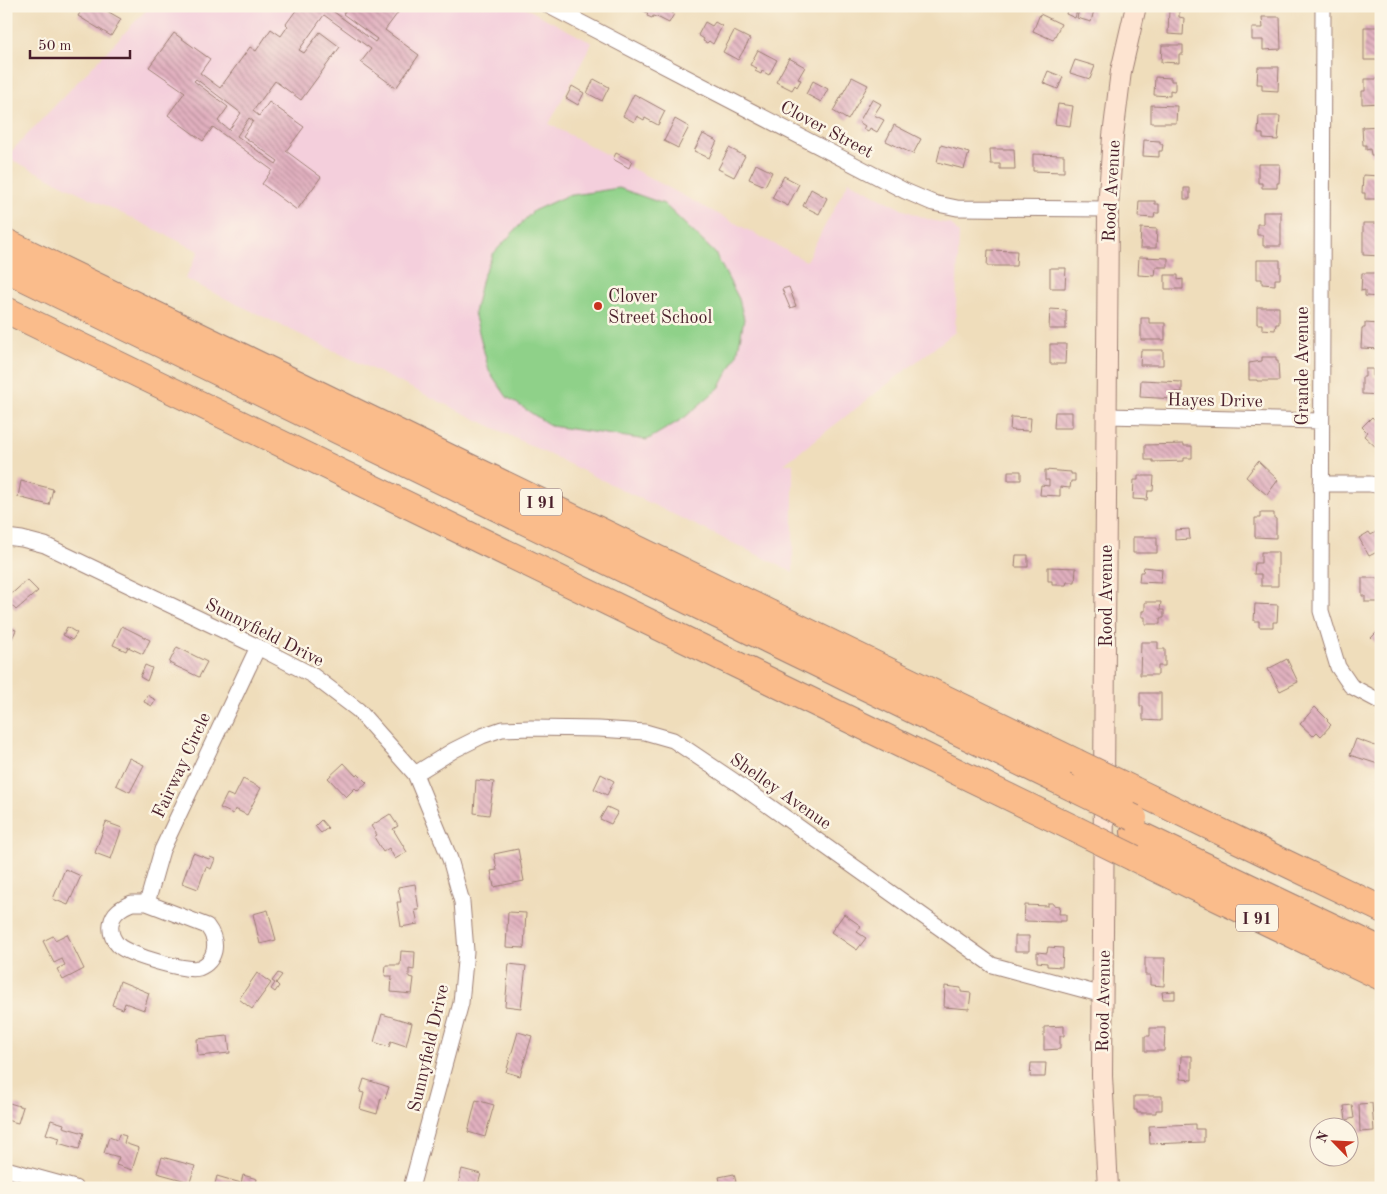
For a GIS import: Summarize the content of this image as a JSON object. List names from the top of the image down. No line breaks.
{"streets":{"highway":["I 91"],"street":["Clover Street","Rood Avenue","Grande Avenue","Hayes Drive","Sunnyfield Drive","Fairway Circle","Shelley Avenue"]},"crossings":[["Clover Street","Rood Avenue"],["Rood Avenue","Hayes Drive"],["Rood Avenue","Shelley Avenue"],["Grande Avenue","Hayes Drive"],["Sunnyfield Drive","Fairway Circle"],["Sunnyfield Drive","Shelley Avenue"]],"places":["Clover Street School"],"scale_bar":"50 m","north":"top left"}
